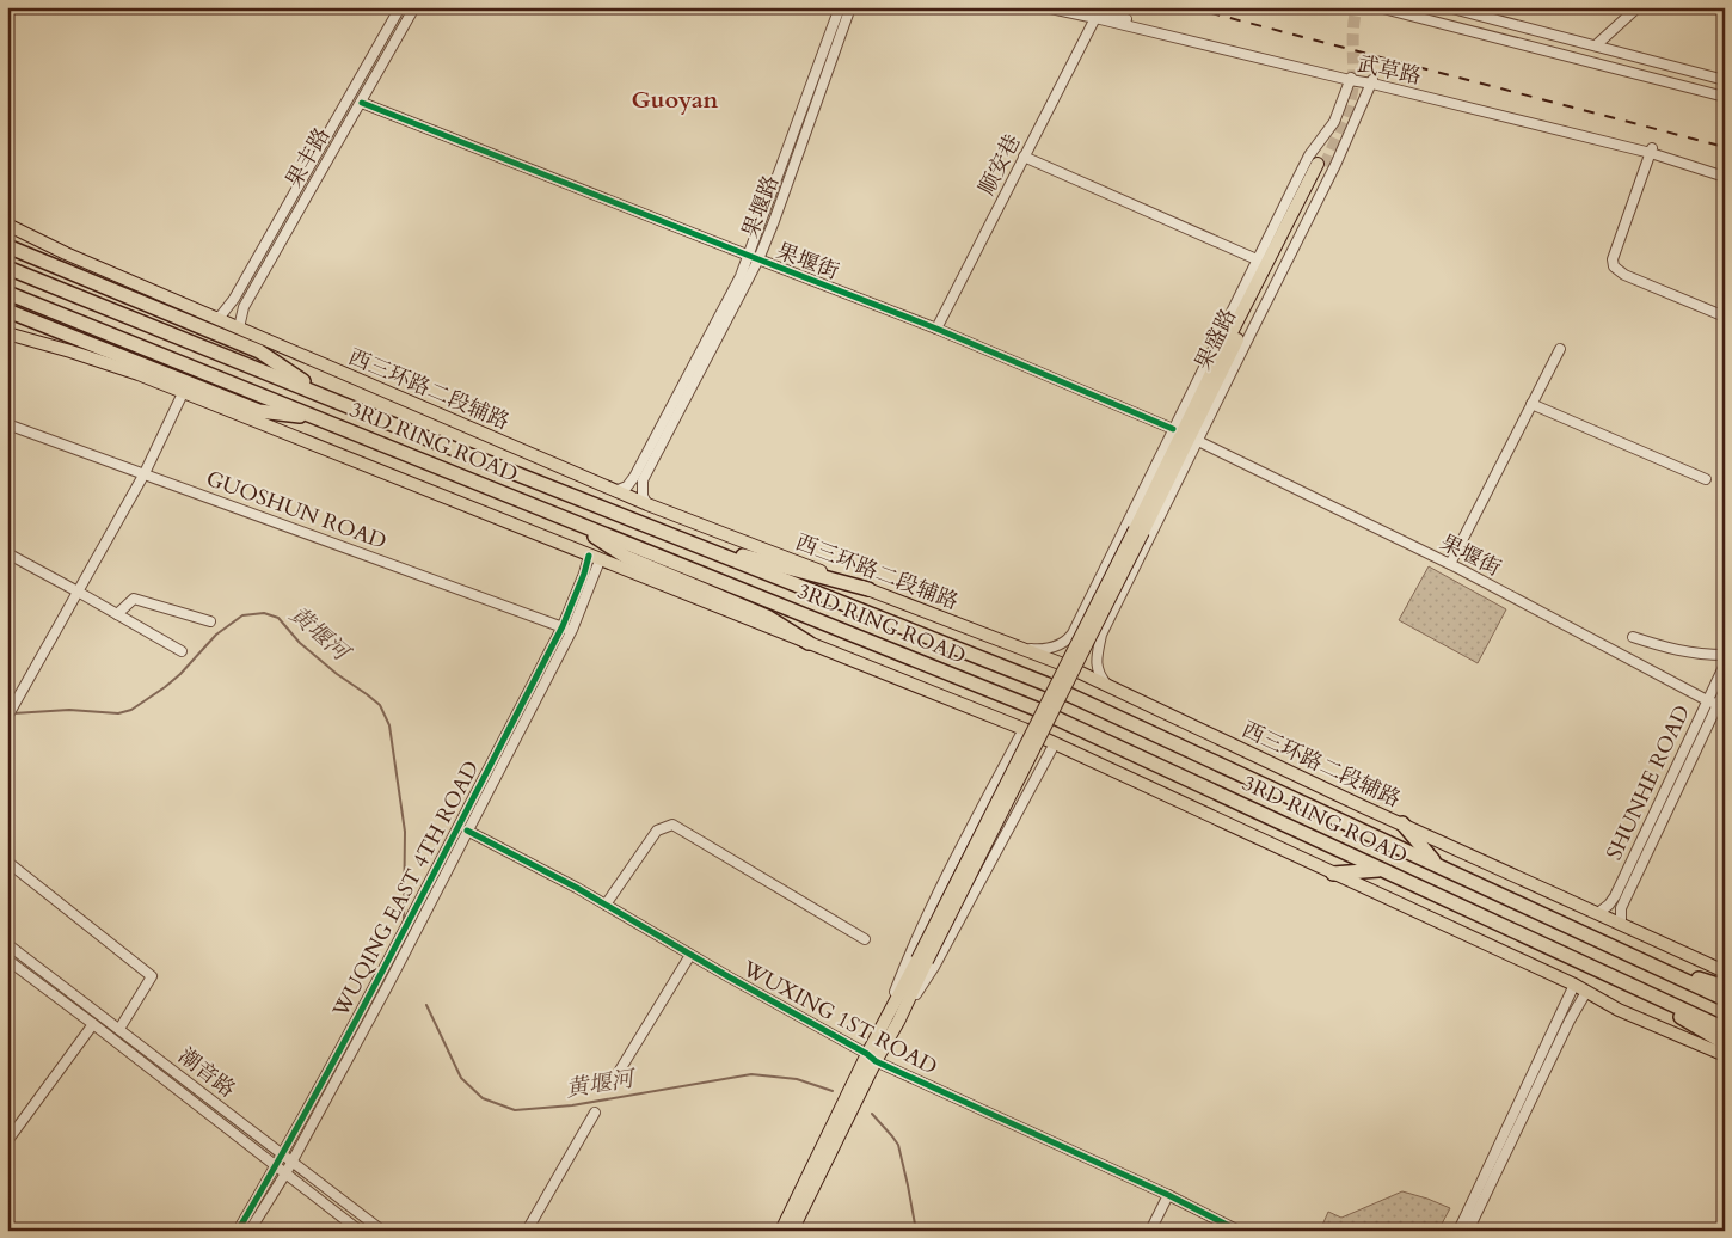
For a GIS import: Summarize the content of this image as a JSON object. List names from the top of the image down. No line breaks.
{"streets":{"highway":["3RD RING ROAD"],"main road":["果盛路","西三环路二段辅路"],"street":["武草路","果丰路","顺安巷","果堰路","果堰街","GUOSHUN ROAD","SHUNHE ROAD","WUQING EAST 4TH ROAD","WUXING 1ST ROAD","潮音路"]},"crossings":[["武草路","顺安巷"],["果丰路","果堰街"],["果丰路","西三环路二段辅路"],["顺安巷","果堰街"],["果堰路","果堰街"],["果堰路","西三环路二段辅路"],["果堰街","SHUNHE ROAD"],["西三环路二段辅路","SHUNHE ROAD"],["GUOSHUN ROAD","WUQING EAST 4TH ROAD"],["WUQING EAST 4TH ROAD","WUXING 1ST ROAD"],["WUQING EAST 4TH ROAD","潮音路"]],"districts":["Guoyan"],"water":["黄堰河"]}
